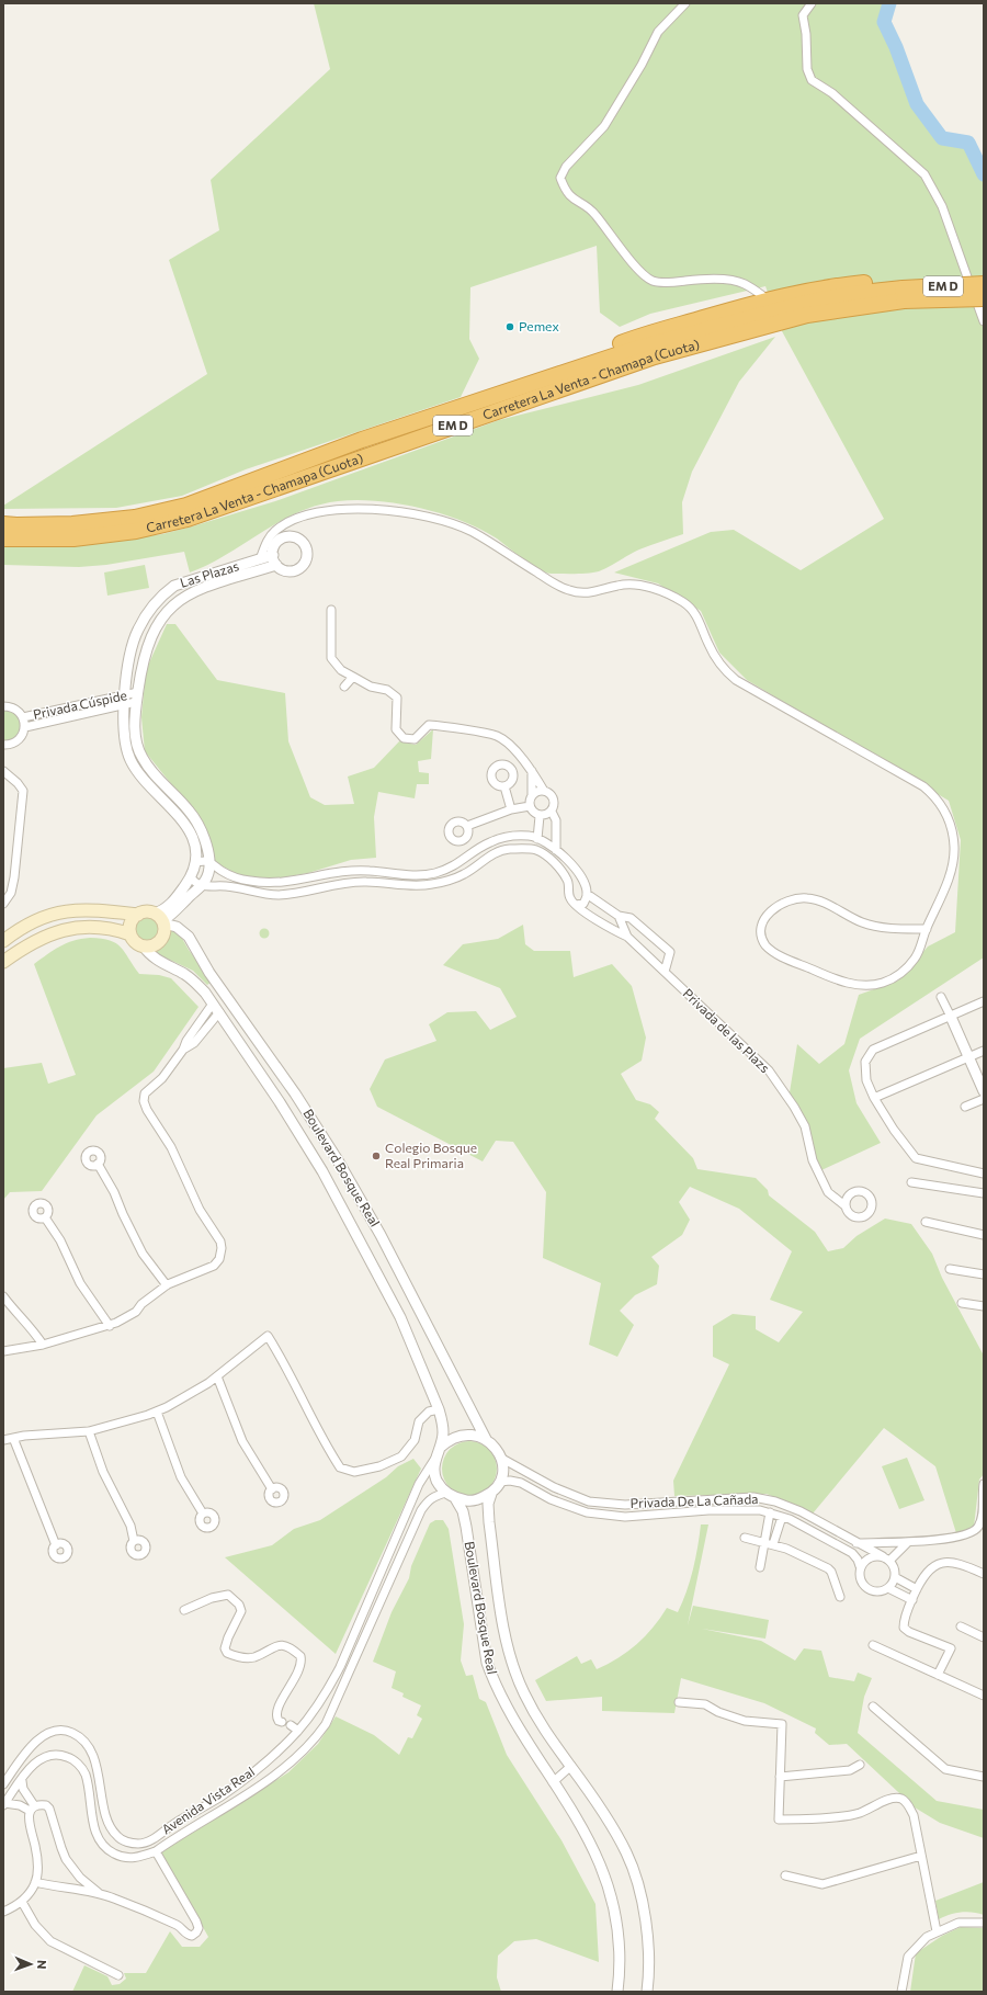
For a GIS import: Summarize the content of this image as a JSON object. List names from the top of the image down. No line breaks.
{"streets":{"highway":["EM D","Carretera La Venta - Chamapa (Cuota)"],"street":["Las Plazas","Privada Cúspide","Privada de las Plazs","Boulevard Bosque Real","Privada De La Cañada","Avenida Vista Real"]},"crossings":[["Las Plazas","Privada Cúspide"],["Boulevard Bosque Real","Privada De La Cañada"],["Boulevard Bosque Real","Avenida Vista Real"],["Privada De La Cañada","Avenida Vista Real"]],"places":["Pemex","Colegio Bosque Real Primaria"],"north":"right"}
